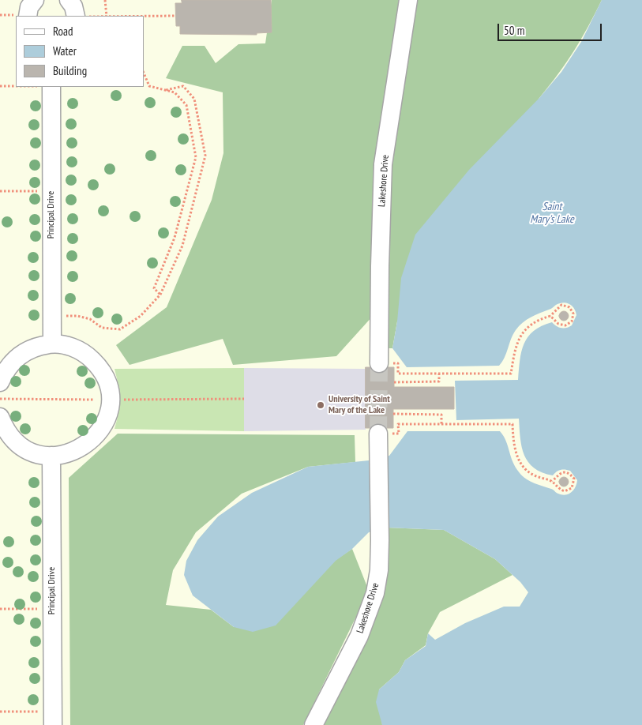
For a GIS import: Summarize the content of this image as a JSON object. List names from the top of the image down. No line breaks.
{"streets":{"lane":["Lakeshore Drive","Principal Drive"]},"water":["Saint Mary's Lake"],"places":["University of Saint Mary of the Lake"],"legend":["Road","Water","Building"],"scale_bar":"50 m"}
